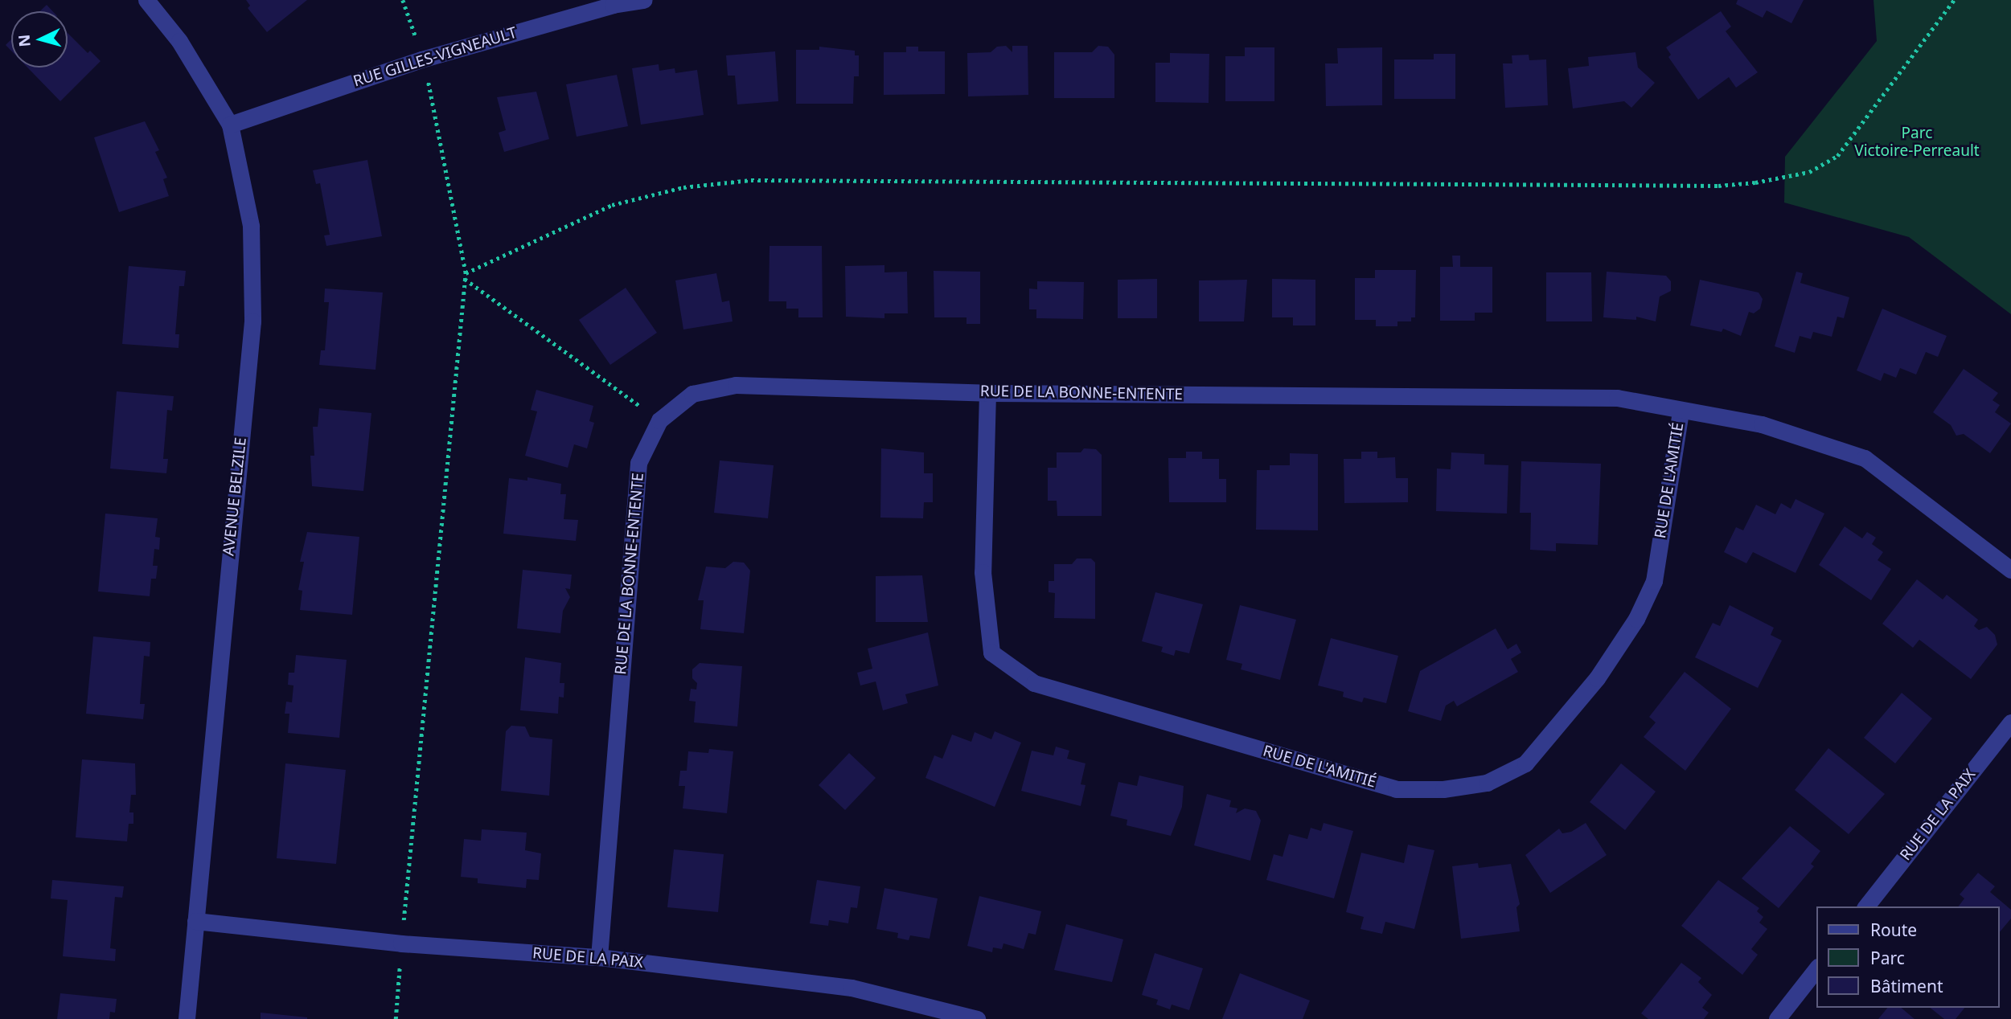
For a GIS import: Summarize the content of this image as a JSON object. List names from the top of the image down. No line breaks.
{"streets":{"street":["RUE GILLES-VIGNEAULT","RUE DE LA BONNE-ENTENTE","RUE DE L'AMITIÉ","AVENUE BELZILE","RUE DE LA PAIX"]},"crossings":[["RUE GILLES-VIGNEAULT","AVENUE BELZILE"],["RUE DE LA BONNE-ENTENTE","RUE DE L'AMITIÉ"],["RUE DE LA BONNE-ENTENTE","RUE DE LA PAIX"],["AVENUE BELZILE","RUE DE LA PAIX"]],"parks":["Parc Victoire-Perreault"],"legend":["Route","Parc","Bâtiment"],"north":"left"}
